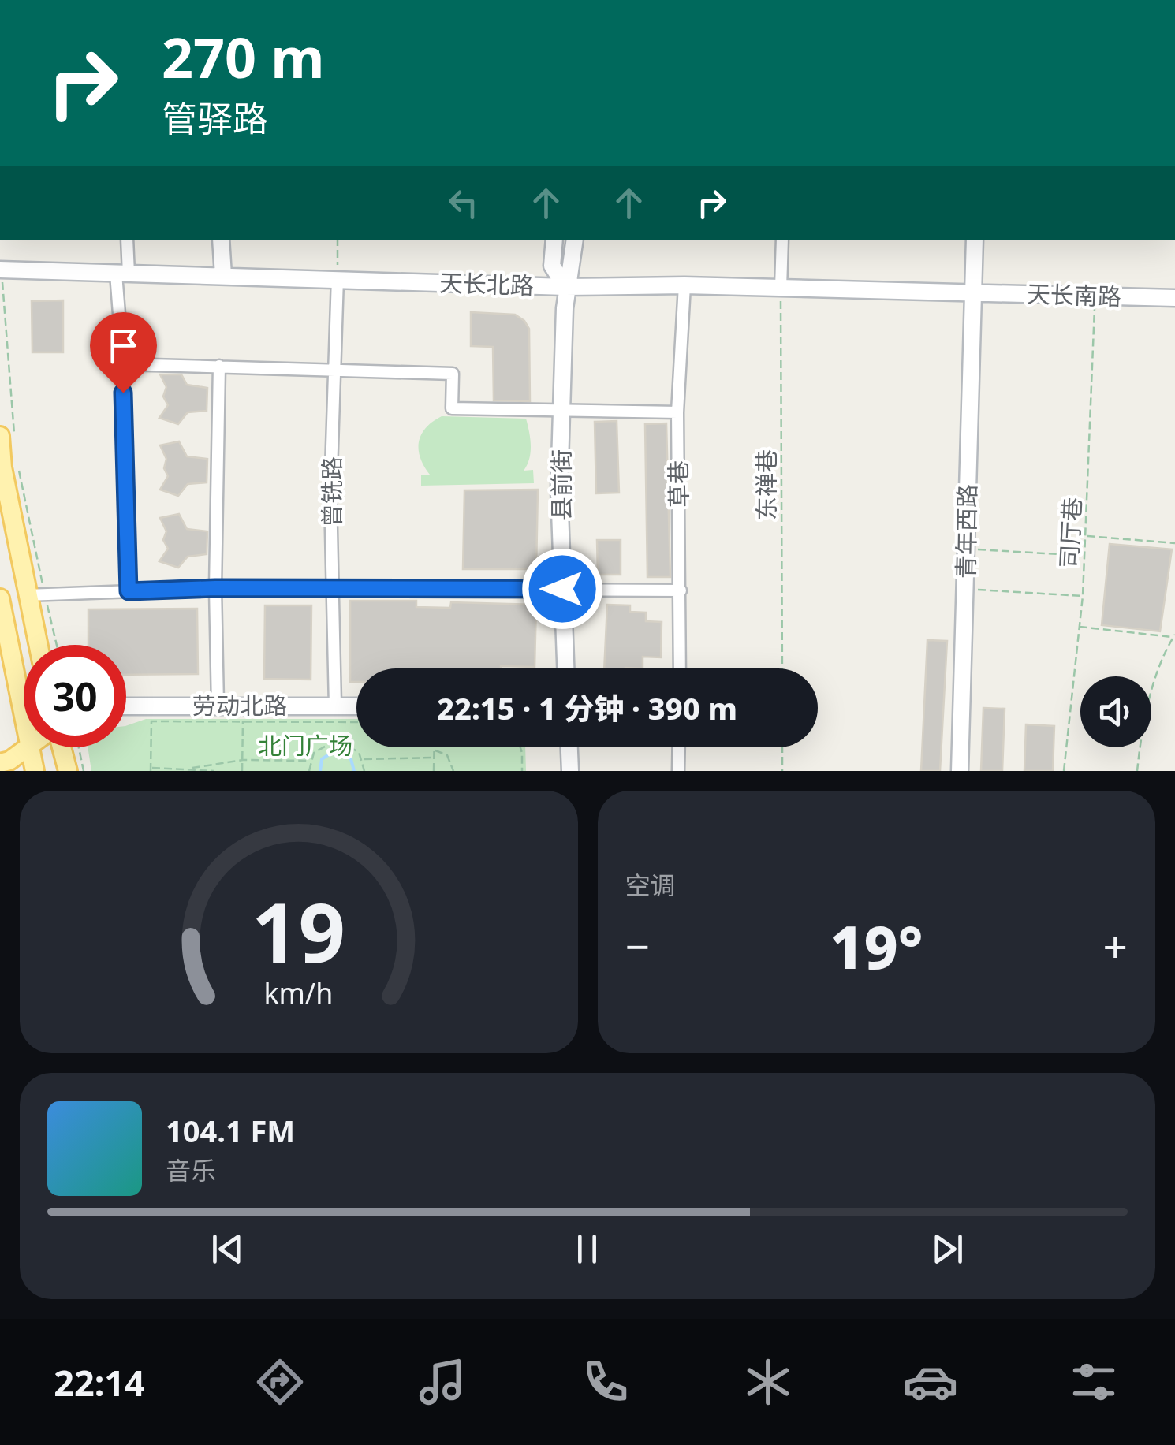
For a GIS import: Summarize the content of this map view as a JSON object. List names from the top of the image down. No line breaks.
{"streets":{"street":["天长北路","天长南路","草巷","县前街","曾铣路","青年西路","劳动北路"],"path":["东禅巷","司厅巷"]},"crossings":[["天长北路","天长南路"],["天长北路","草巷"],["天长北路","县前街"],["天长北路","东禅巷"],["天长北路","曾铣路"],["天长北路","青年西路"],["天长南路","青年西路"],["天长南路","司厅巷"],["曾铣路","劳动北路"]],"parks":["北门广场"],"page":{"turn":["270 m","管驿路"],"limit":"30","trip":"22:15 · 1 分钟 · 390 m","tile":"空调","heat":["−","19°","+"],"song":["104.1 FM","音乐"],"tabs":"22:14","gauge":["19","km/h"]}}
